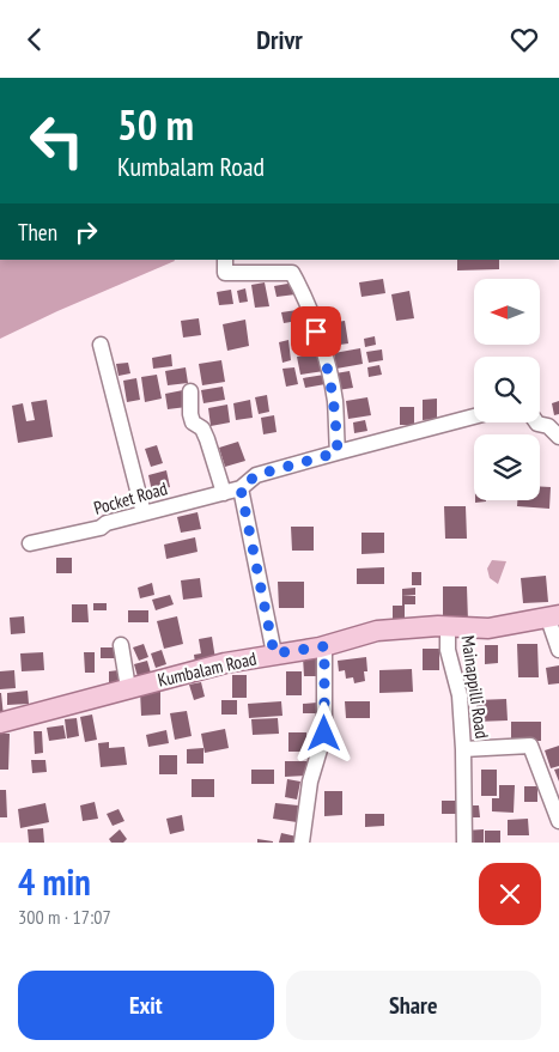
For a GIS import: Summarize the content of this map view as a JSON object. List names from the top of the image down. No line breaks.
{"streets":{"main road":["Kumbalam Road"],"street":["Pocket Road","Mainappilli Road"]},"crossings":[["Kumbalam Road","Mainappilli Road"]],"north":"left","page":{"header":"Drivr","turn":["50 m","Kumbalam Road"],"then":"Then","heading":["4 min","300 m · 17:07"],"buttons":["Exit","Share"]}}
